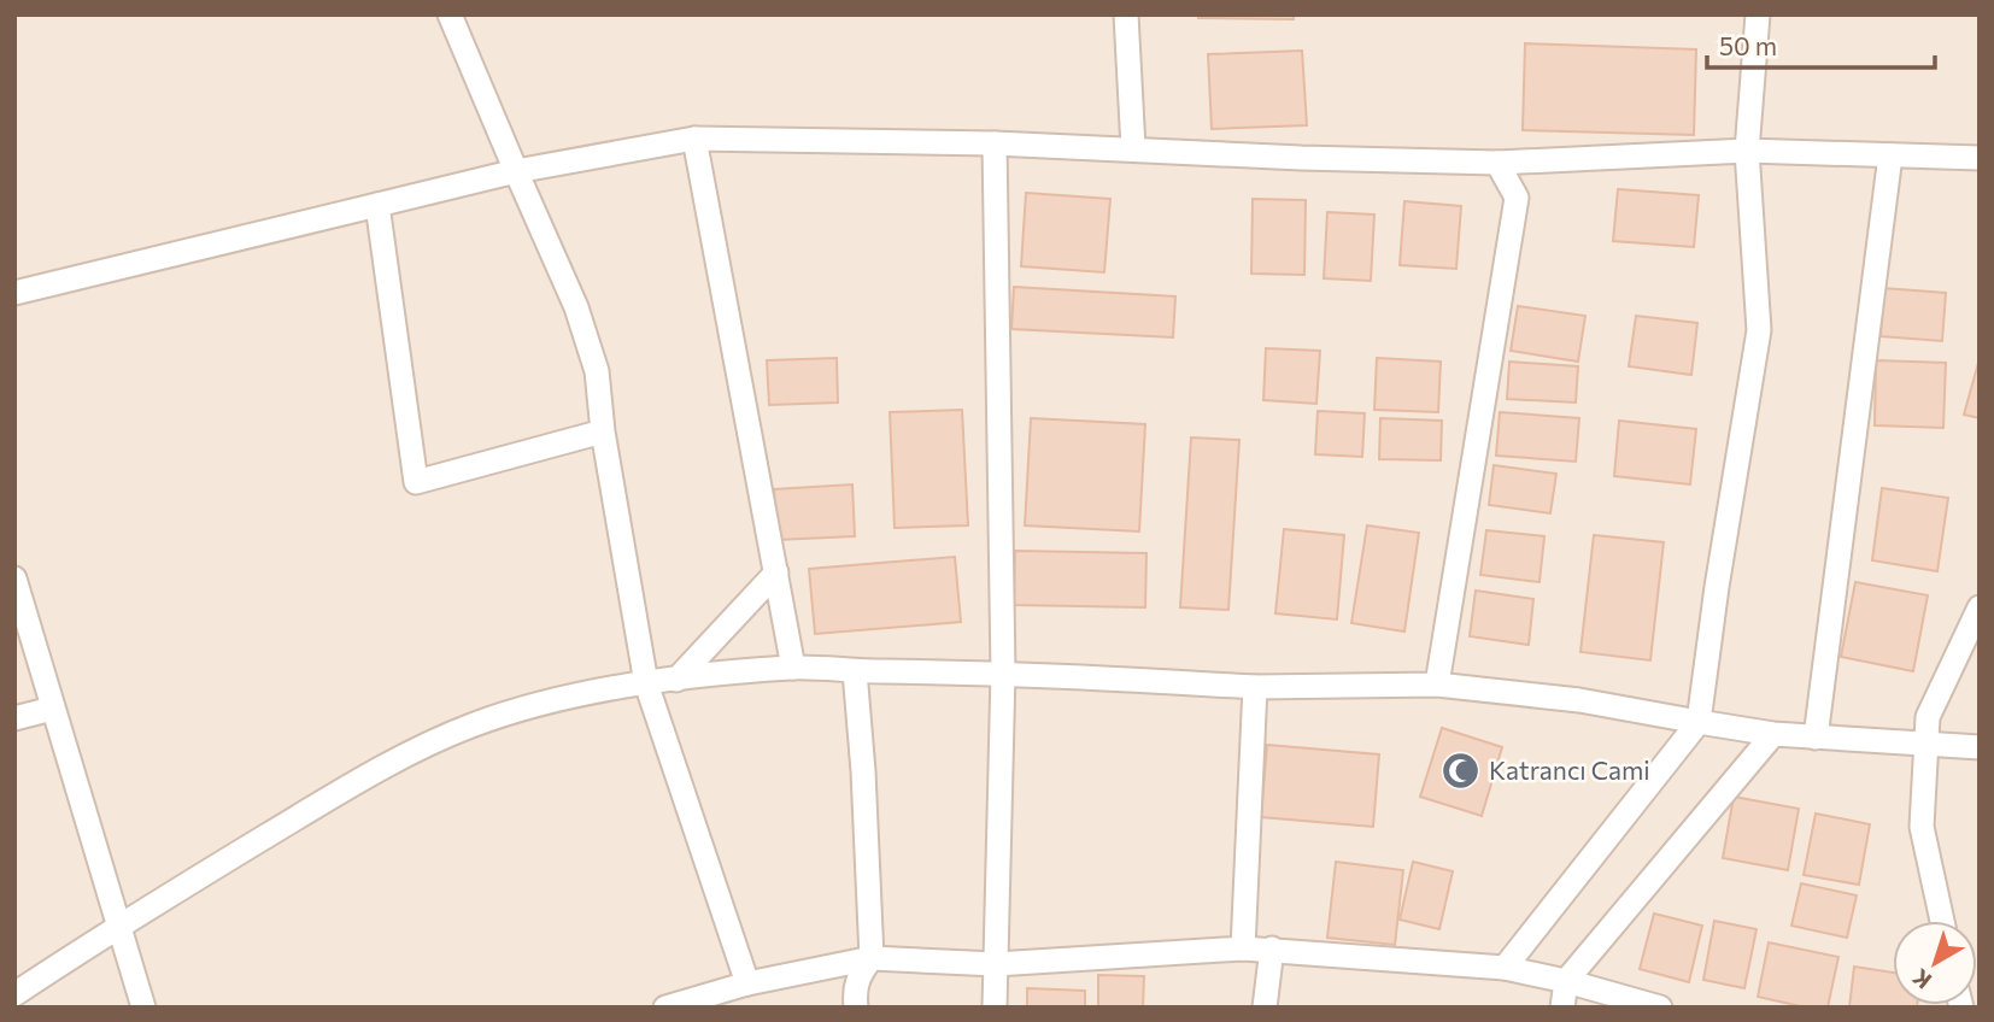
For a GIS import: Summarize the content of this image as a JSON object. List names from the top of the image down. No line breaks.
{"places":{"mosque":["Katrancı Cami"]},"scale_bar":"50 m","north":"bottom left"}
